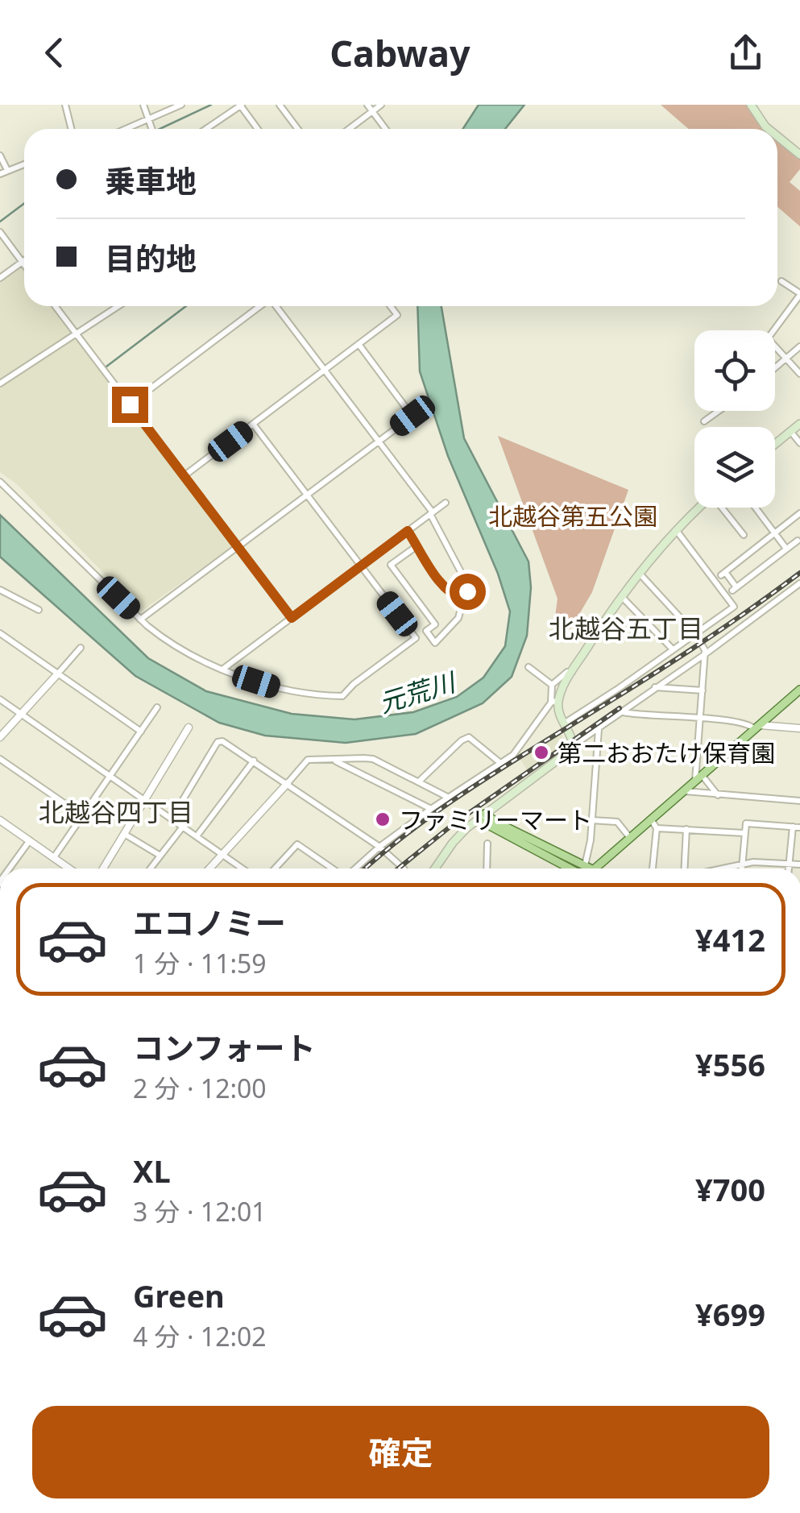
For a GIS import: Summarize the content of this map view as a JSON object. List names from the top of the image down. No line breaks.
{"districts":["北越谷五丁目","北越谷四丁目"],"water":["元荒川"],"parks":["北越谷第五公園"],"places":["第二おおたけ保育園","ファミリーマート"],"page":{"header":"Cabway","banner":["乗車地","目的地"],"list":[{"name":"エコノミー","note":"1 分 · 11:59","value":"¥412"},{"name":"コンフォート","note":"2 分 · 12:00","value":"¥556"},{"name":"XL","note":"3 分 · 12:01","value":"¥700"},{"name":"Green","note":"4 分 · 12:02","value":"¥699"}],"buttons":"確定"}}
